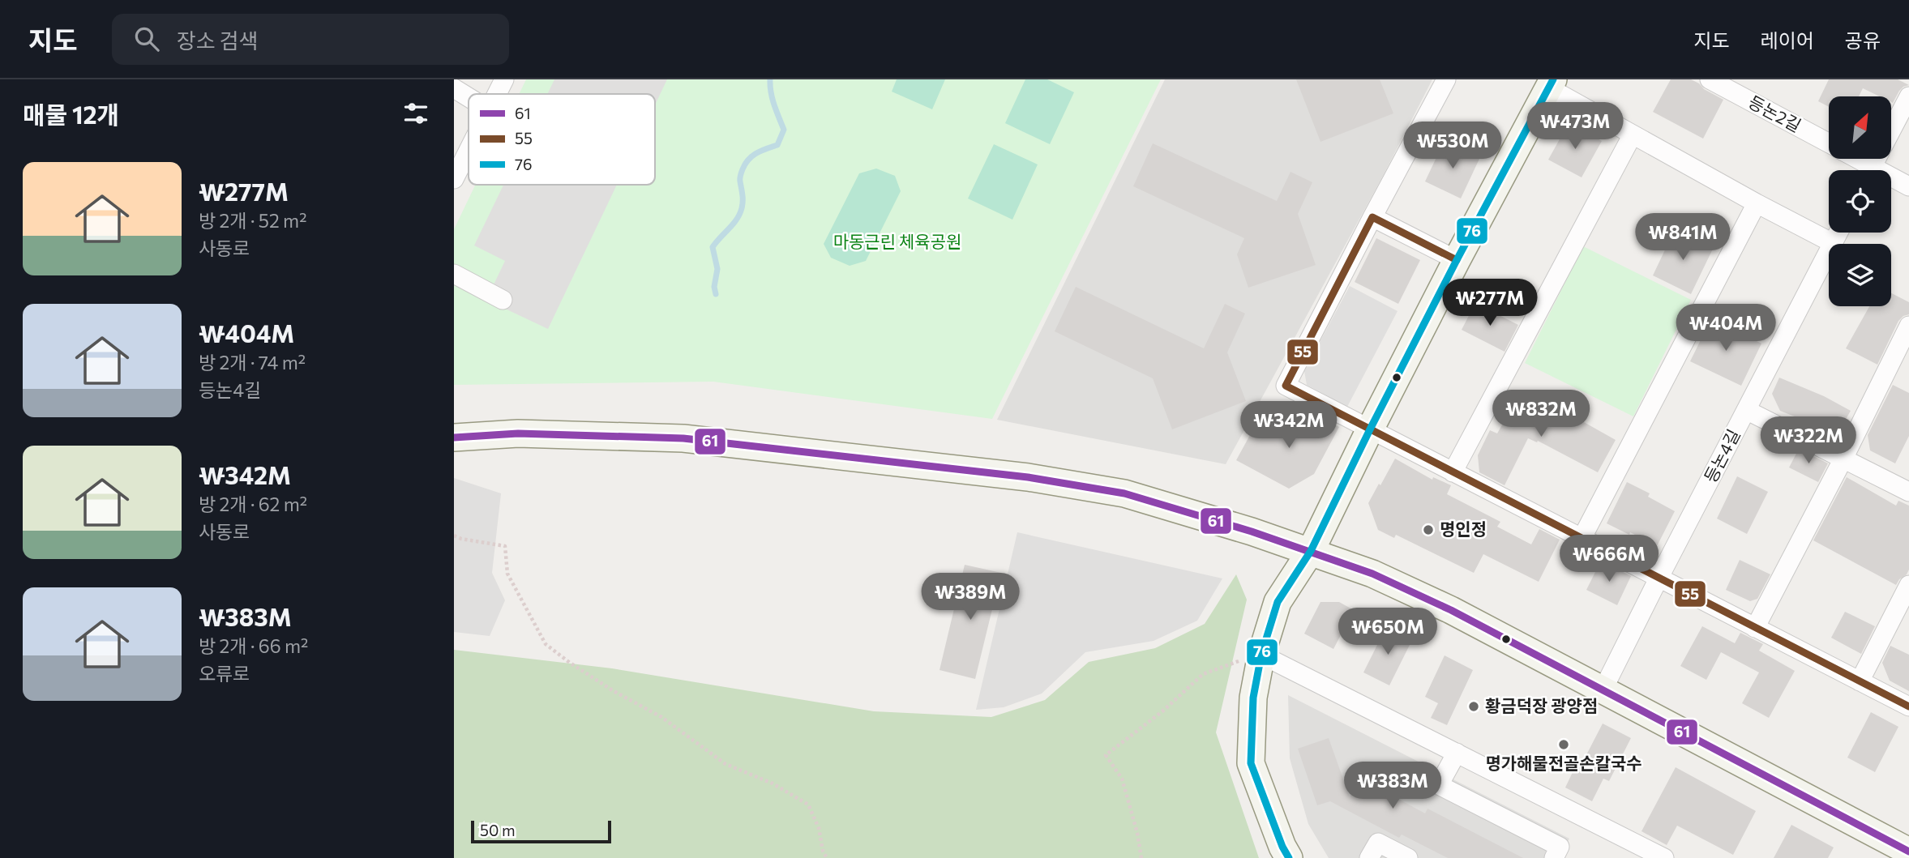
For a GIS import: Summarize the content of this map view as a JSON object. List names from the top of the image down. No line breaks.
{"streets":{"street":["등논2길","등논4길"]},"parks":["마동근린 체육공원"],"places":["명인정","황금덕장 광양점","명가해물전골손칼국수"],"lines":["transit line 76","transit line 55","transit line 61"],"legend":["61","55","76"],"scale_bar":"50 m","north":"top right","page":{"header":"지도","search":"장소 검색","nav":["지도","레이어","공유"],"heading":"매물 12개","price":["₩473M","₩530M","₩841M","₩277M","₩404M","₩832M","₩342M","₩322M","₩666M","₩389M","₩650M","₩383M"],"list":[{"name":"₩277M","note":"방 2개 · 52 m² · 사동로"},{"name":"₩404M","note":"방 2개 · 74 m² · 등논4길"},{"name":"₩342M","note":"방 2개 · 62 m² · 사동로"},{"name":"₩383M","note":"방 2개 · 66 m² · 오류로"}],"scale":"50 m"}}
